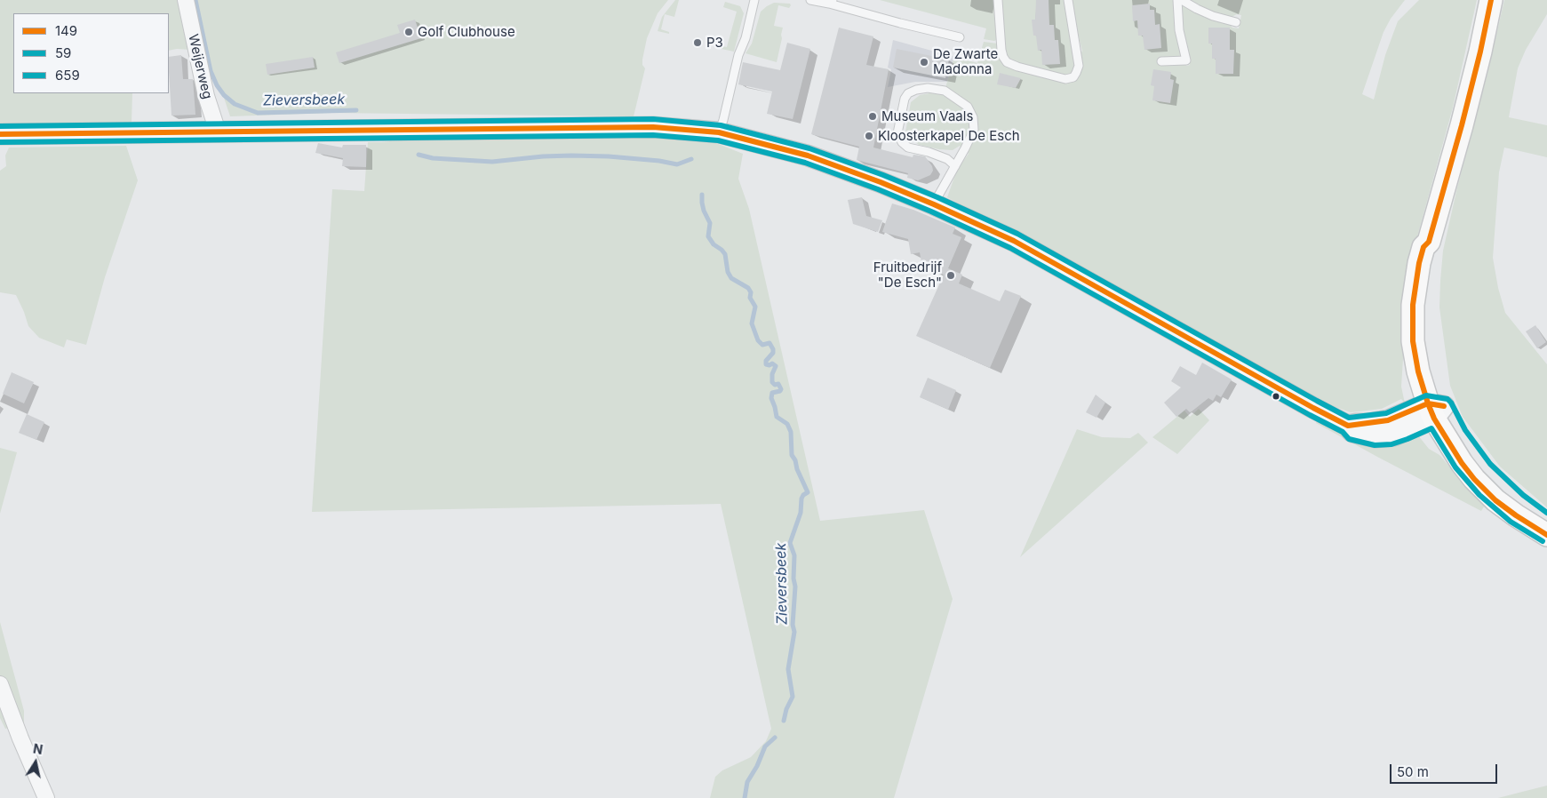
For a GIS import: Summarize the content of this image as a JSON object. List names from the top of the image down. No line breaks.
{"streets":{"street":["Weijerweg"]},"water":["Zieversbeek"],"places":["Golf Clubhouse","P3","De Zwarte Madonna","Museum Vaals","Kloosterkapel De Esch","Fruitbedrijf \"De Esch\""],"lines":["transit line 149","transit line 659","transit line 59"],"legend":["149","59","659"],"scale_bar":"50 m","north":"top"}
